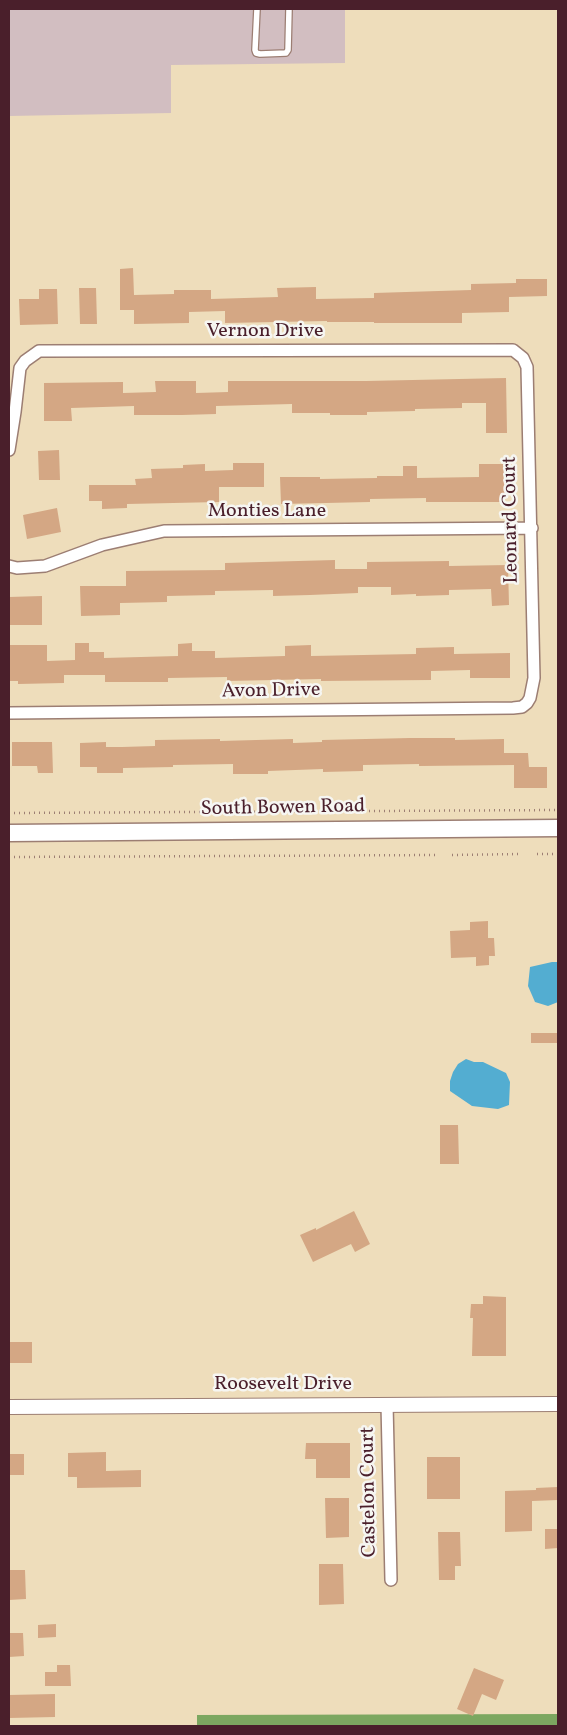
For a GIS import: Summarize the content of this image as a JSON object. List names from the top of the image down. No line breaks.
{"streets":{"main road":["South Bowen Road"],"street":["Vernon Drive","Monties Lane","Leonard Court","Avon Drive","Roosevelt Drive","Castelon Court"]},"crossings":[["Vernon Drive","Leonard Court"],["Monties Lane","Leonard Court"],["Leonard Court","Avon Drive"],["Roosevelt Drive","Castelon Court"]]}
